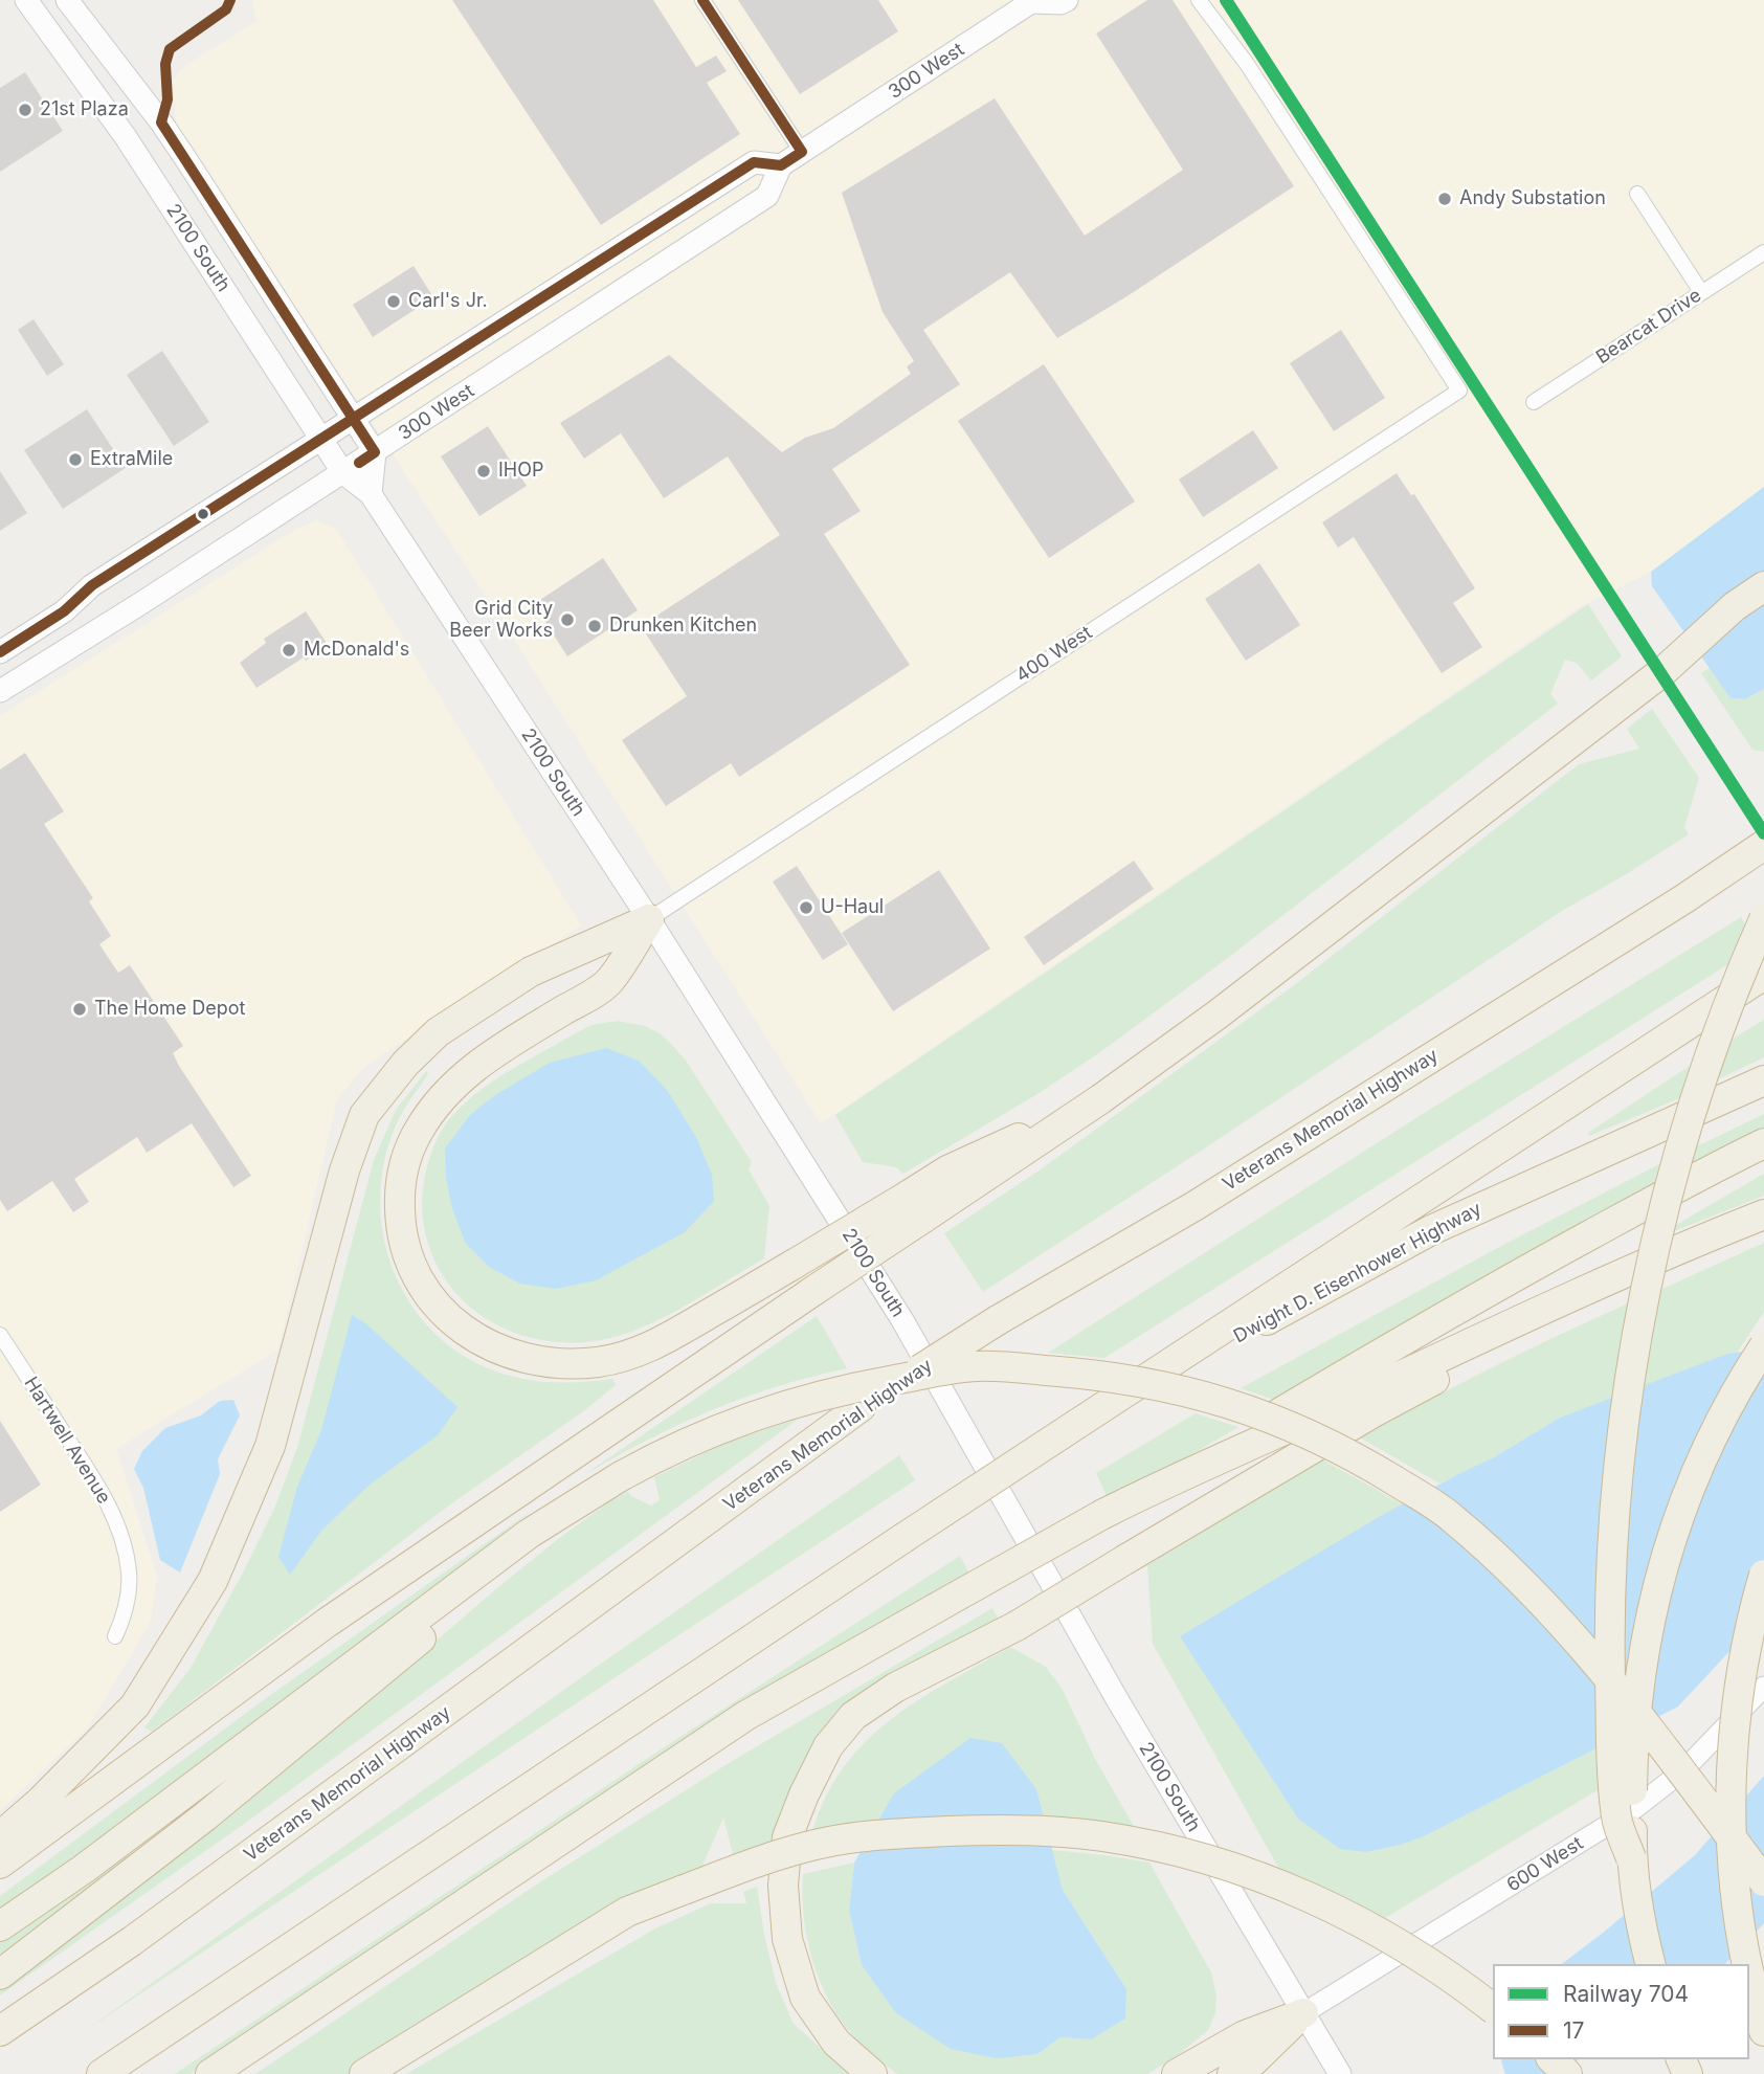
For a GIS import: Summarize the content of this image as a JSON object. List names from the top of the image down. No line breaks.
{"streets":{"highway":["Veterans Memorial Highway","Dwight D. Eisenhower Highway"],"main road":["300 West","2100 South"],"street":["Bearcat Drive","400 West","Hartwell Avenue","600 West"]},"crossings":[["300 West","2100 South"],["2100 South","400 West"],["2100 South","600 West"]],"places":["21st Plaza","Andy Substation","Carl's Jr.","ExtraMile","IHOP","Grid City Beer Works","Drunken Kitchen","McDonald's","U-Haul","The Home Depot"],"lines":["rail line 704","transit line 17"],"legend":["Railway 704","17"]}
